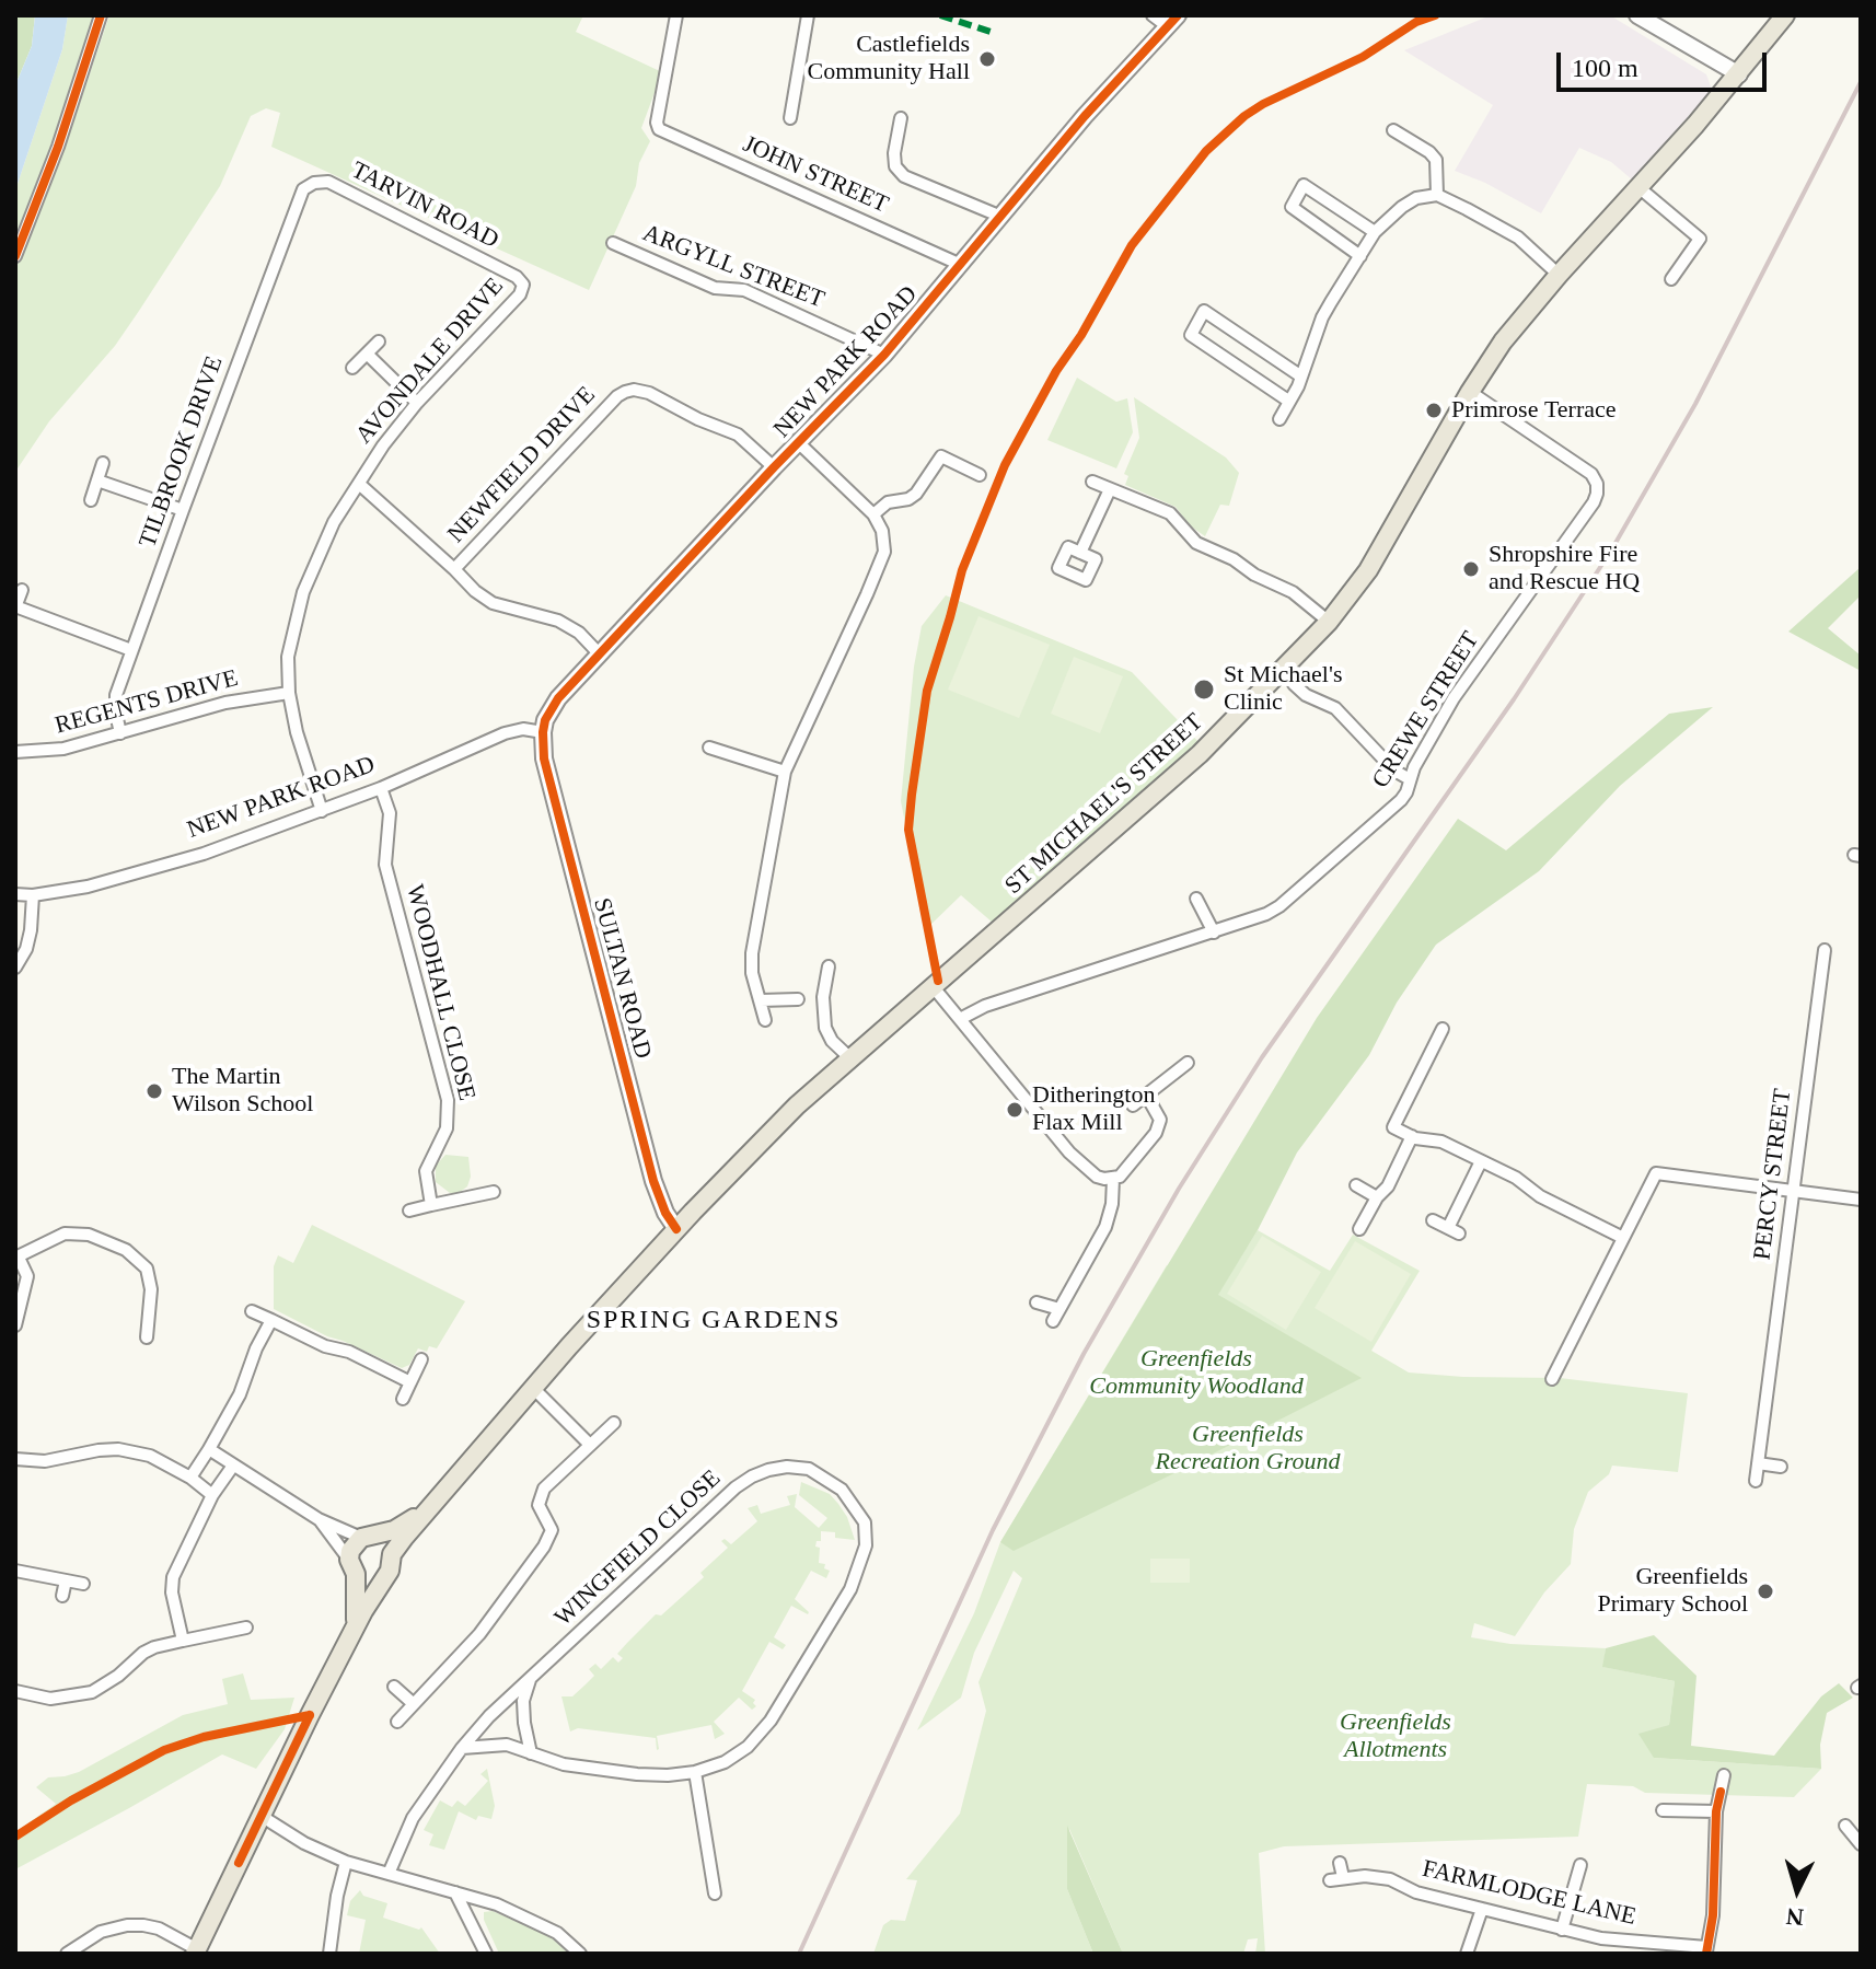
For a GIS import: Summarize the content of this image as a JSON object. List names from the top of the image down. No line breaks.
{"streets":{"main road":["ST MICHAEL'S STREET"],"street":["JOHN STREET","TARVIN ROAD","ARGYLL STREET","AVONDALE DRIVE","NEW PARK ROAD","TILBROOK DRIVE","NEWFIELD DRIVE","REGENTS DRIVE","CREWE STREET","SULTAN ROAD","WOODHALL CLOSE","PERCY STREET","WINGFIELD CLOSE","FARMLODGE LANE"]},"crossings":[["JOHN STREET","NEW PARK ROAD"],["TARVIN ROAD","AVONDALE DRIVE"],["TARVIN ROAD","TILBROOK DRIVE"],["ARGYLL STREET","NEW PARK ROAD"],["AVONDALE DRIVE","NEW PARK ROAD"],["AVONDALE DRIVE","REGENTS DRIVE"],["NEW PARK ROAD","NEWFIELD DRIVE"],["NEW PARK ROAD","SULTAN ROAD"],["NEW PARK ROAD","WOODHALL CLOSE"],["TILBROOK DRIVE","REGENTS DRIVE"],["CREWE STREET","ST MICHAEL'S STREET"],["ST MICHAEL'S STREET","SULTAN ROAD"]],"districts":["SPRING GARDENS"],"parks":["Greenfields Community Woodland","Greenfields Recreation Ground","Greenfields Allotments"],"places":["Castlefields Community Hall","Primrose Terrace","Shropshire Fire and Rescue HQ","St Michael's Clinic","The Martin Wilson School","Ditherington Flax Mill","Greenfields Primary School"],"scale_bar":"100 m","north":"bottom"}
